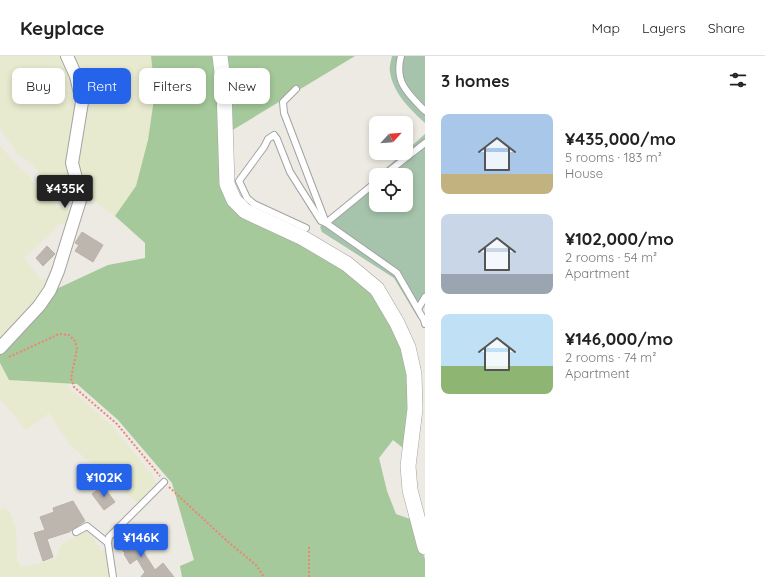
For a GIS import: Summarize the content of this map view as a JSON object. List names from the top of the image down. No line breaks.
{"north":"top right","page":{"header":"Keyplace","nav":["Map","Layers","Share"],"heading":"3 homes","chip":["Buy","Rent","Filters","New"],"list":[{"name":"¥435,000/mo","note":"5 rooms · 183 m² · House"},{"name":"¥102,000/mo","note":"2 rooms · 54 m² · Apartment"},{"name":"¥146,000/mo","note":"2 rooms · 74 m² · Apartment"}],"price":["¥435K","¥102K","¥146K"]}}
